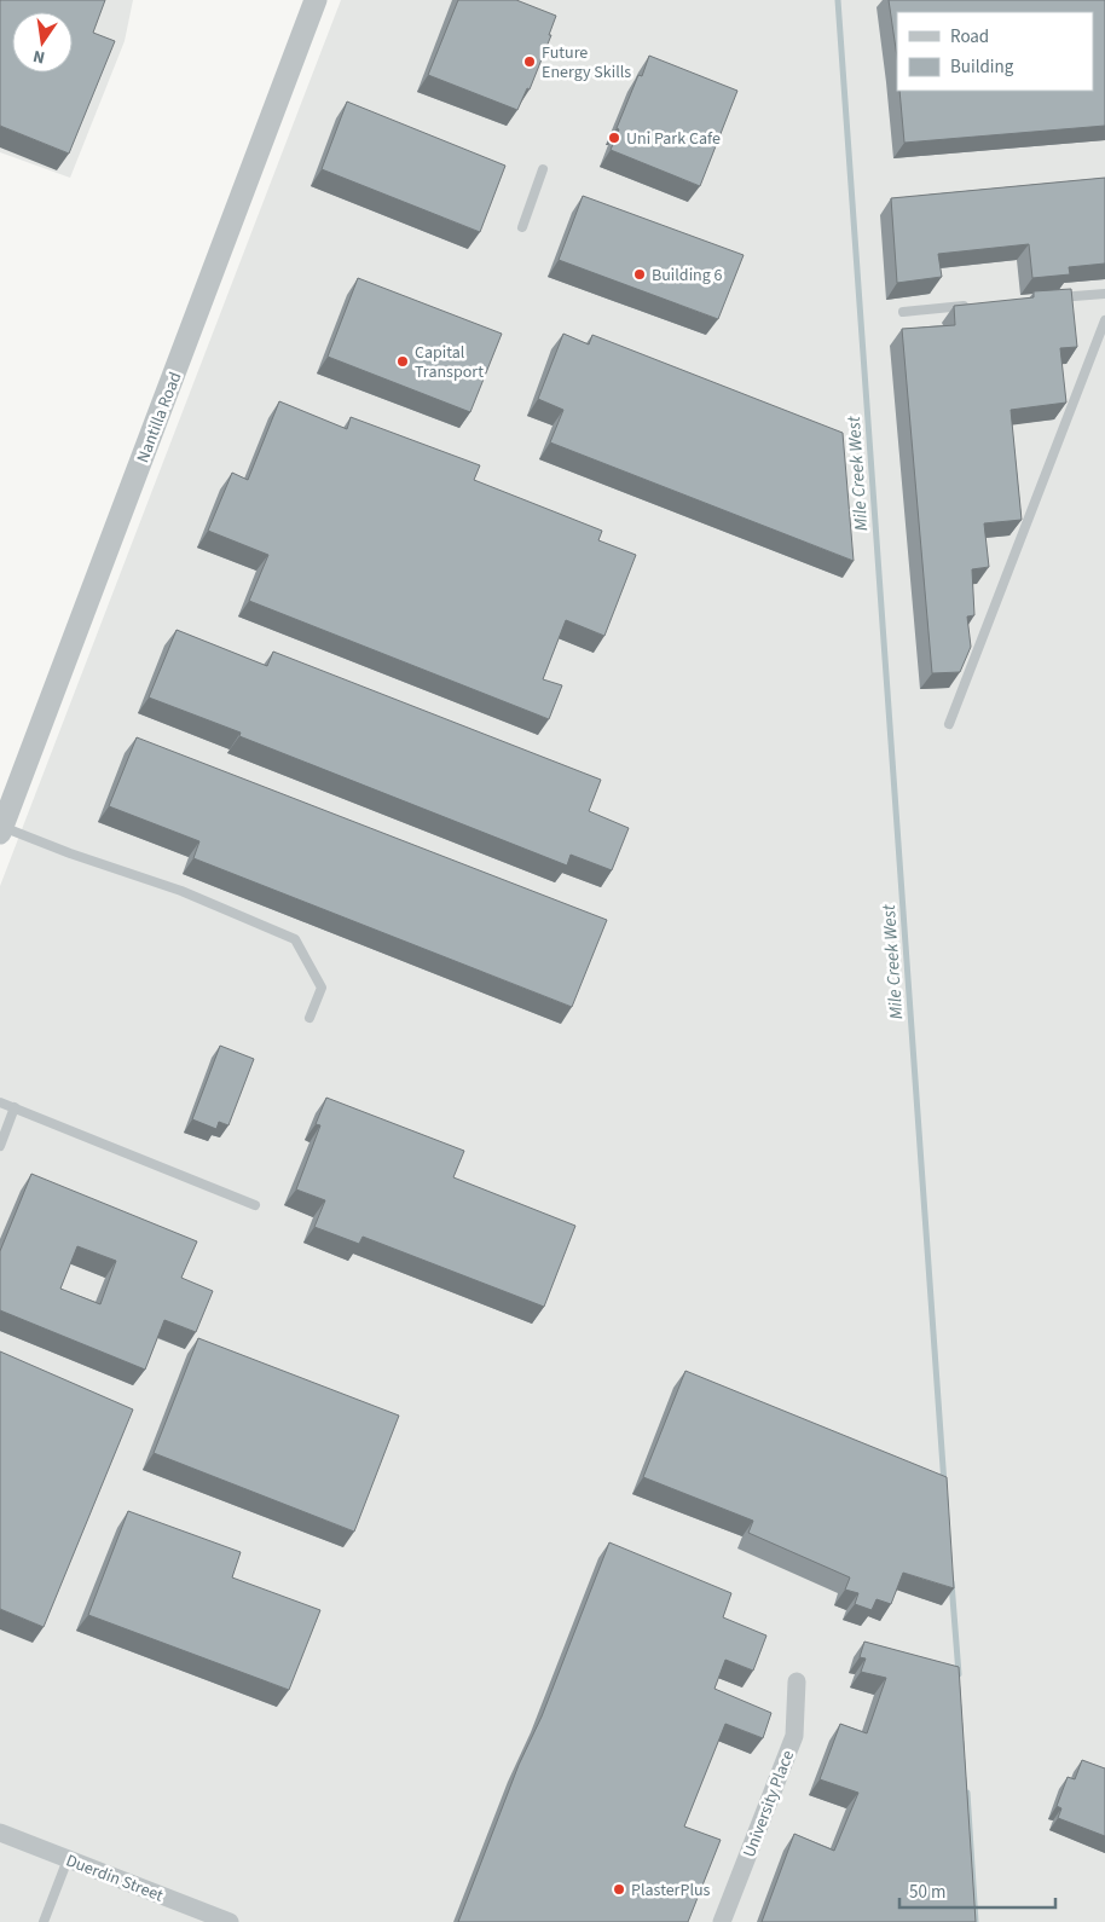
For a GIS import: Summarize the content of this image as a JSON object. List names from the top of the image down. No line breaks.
{"streets":{"street":["Nantilla Road","University Place","Duerdin Street"]},"water":["Mile Creek West"],"places":["Future Energy Skills","Uni Park Cafe","Building 6","Capital Transport","PlasterPlus"],"legend":["Road","Building"],"scale_bar":"50 m","north":"bottom"}
